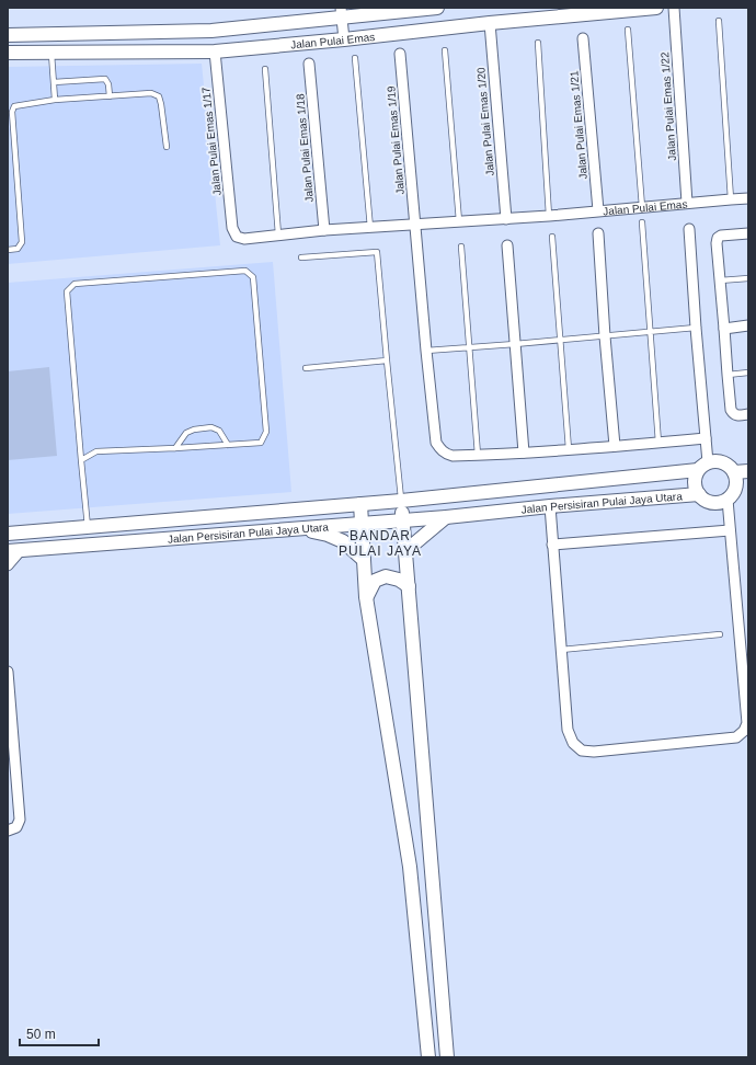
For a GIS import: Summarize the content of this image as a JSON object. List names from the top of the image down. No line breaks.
{"streets":{"main road":["Jalan Pulai Emas","Jalan Persisiran Pulai Jaya Utara"],"street":["Jalan Pulai Emas 1/22","Jalan Pulai Emas 1/20","Jalan Pulai Emas 1/21","Jalan Pulai Emas 1/19","Jalan Pulai Emas 1/17","Jalan Pulai Emas 1/18"]},"crossings":[["Jalan Pulai Emas","Jalan Pulai Emas 1/22"],["Jalan Pulai Emas","Jalan Pulai Emas 1/20"],["Jalan Pulai Emas","Jalan Pulai Emas 1/21"],["Jalan Pulai Emas","Jalan Pulai Emas 1/19"],["Jalan Pulai Emas","Jalan Pulai Emas 1/17"],["Jalan Pulai Emas","Jalan Pulai Emas 1/18"]],"districts":["BANDAR PULAI JAYA"],"scale_bar":"50 m"}
